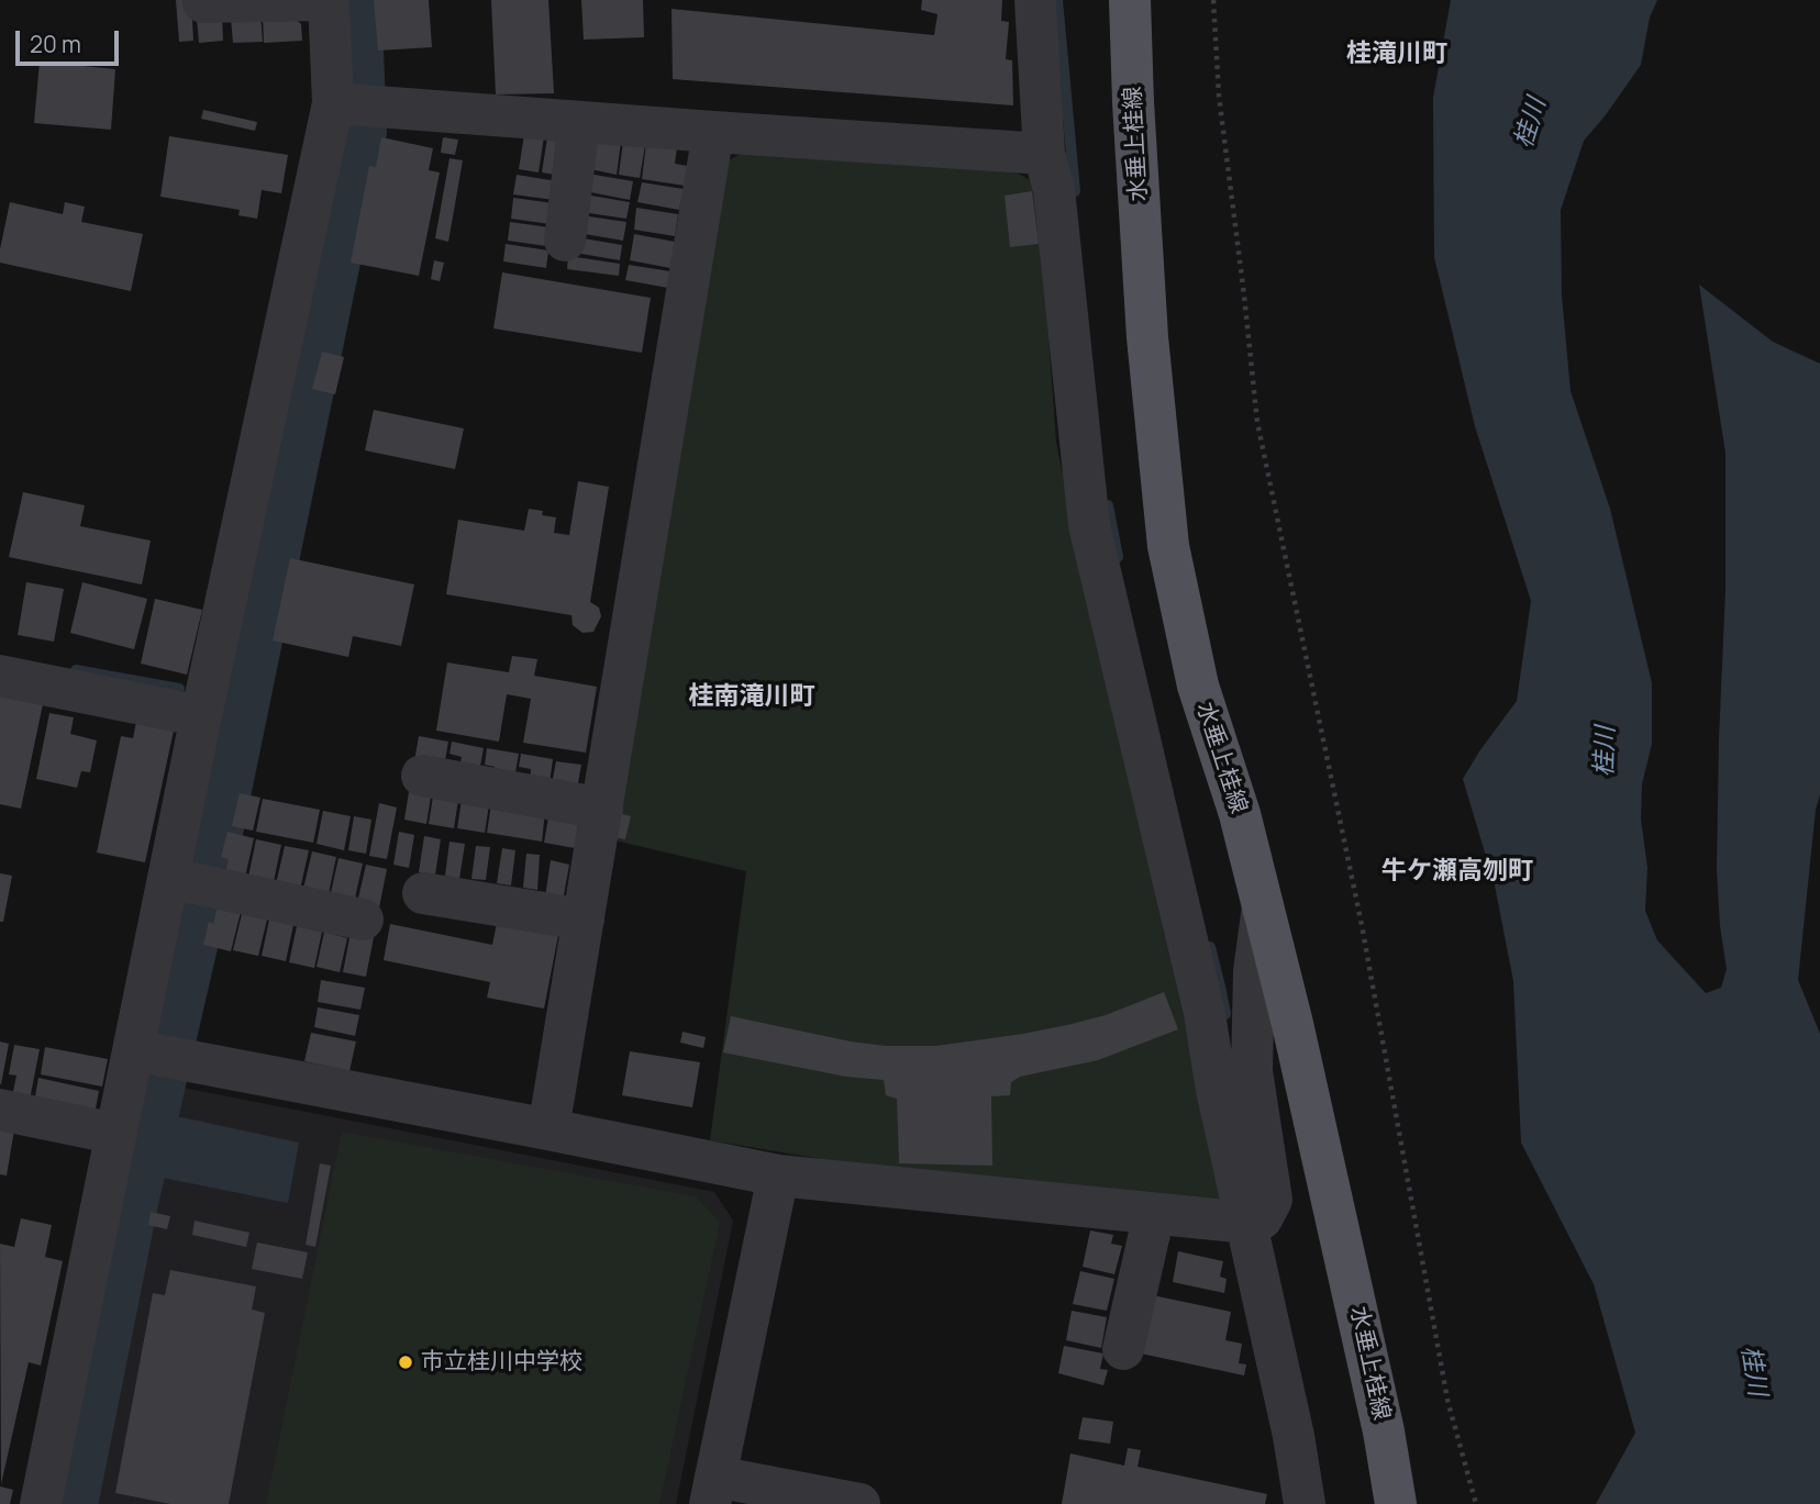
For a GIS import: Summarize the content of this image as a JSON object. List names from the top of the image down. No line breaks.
{"streets":{"main road":["水垂上桂線"]},"districts":["桂滝川町","桂南滝川町","牛ケ瀬高刎町"],"water":["桂川"],"places":["市立桂川中学校"],"scale_bar":"20 m"}
